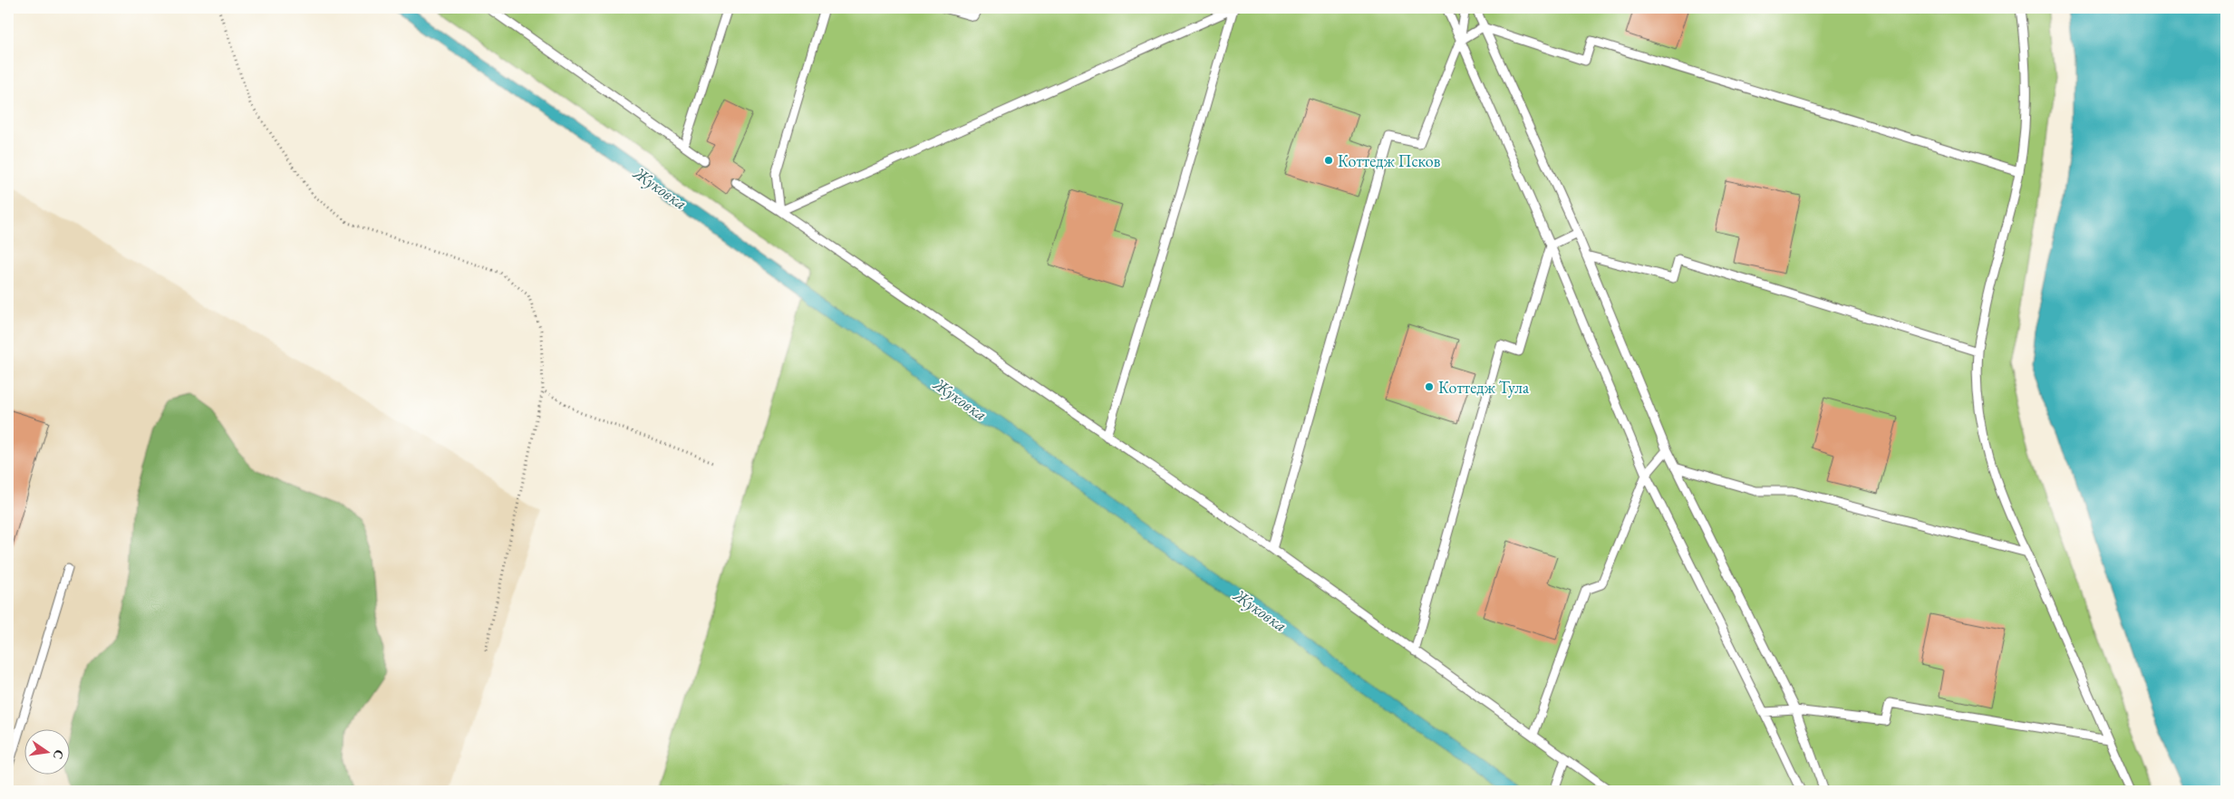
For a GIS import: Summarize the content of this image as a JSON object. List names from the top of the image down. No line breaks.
{"water":["Жуковка"],"places":["Коттедж Псков","Коттедж Тула"],"north":"right"}
